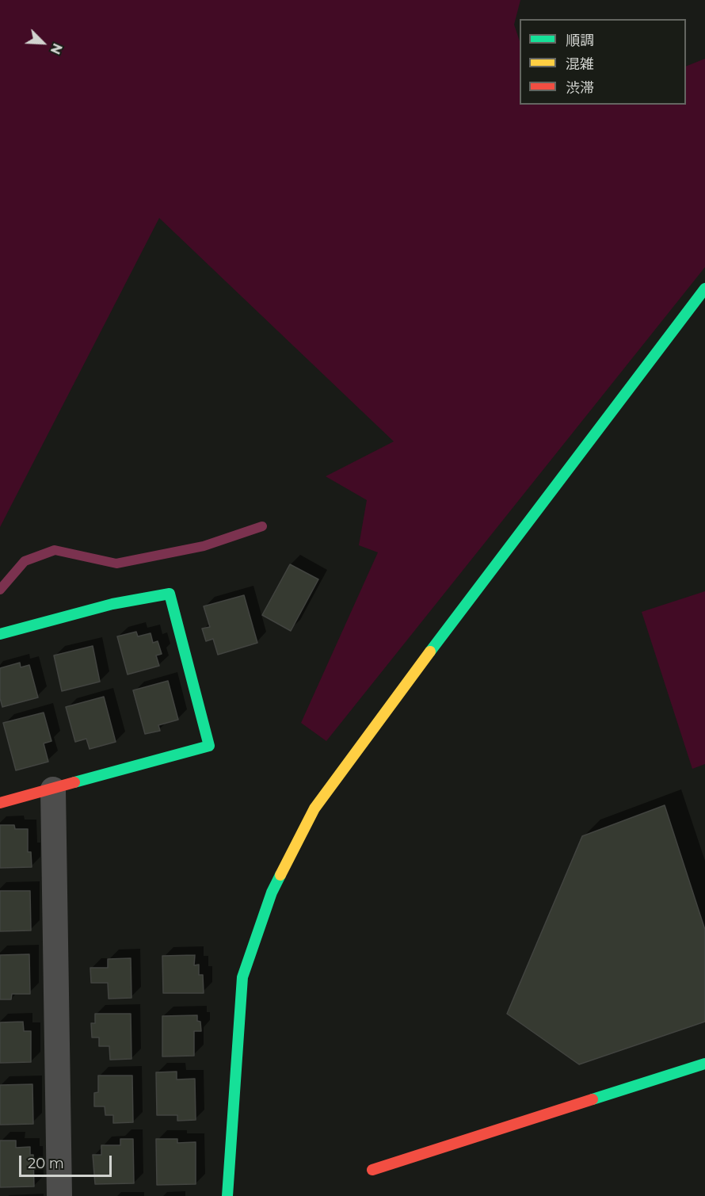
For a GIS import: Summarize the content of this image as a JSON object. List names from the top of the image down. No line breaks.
{"legend":["順調","混雑","渋滞"],"scale_bar":"20 m","north":"bottom right"}
